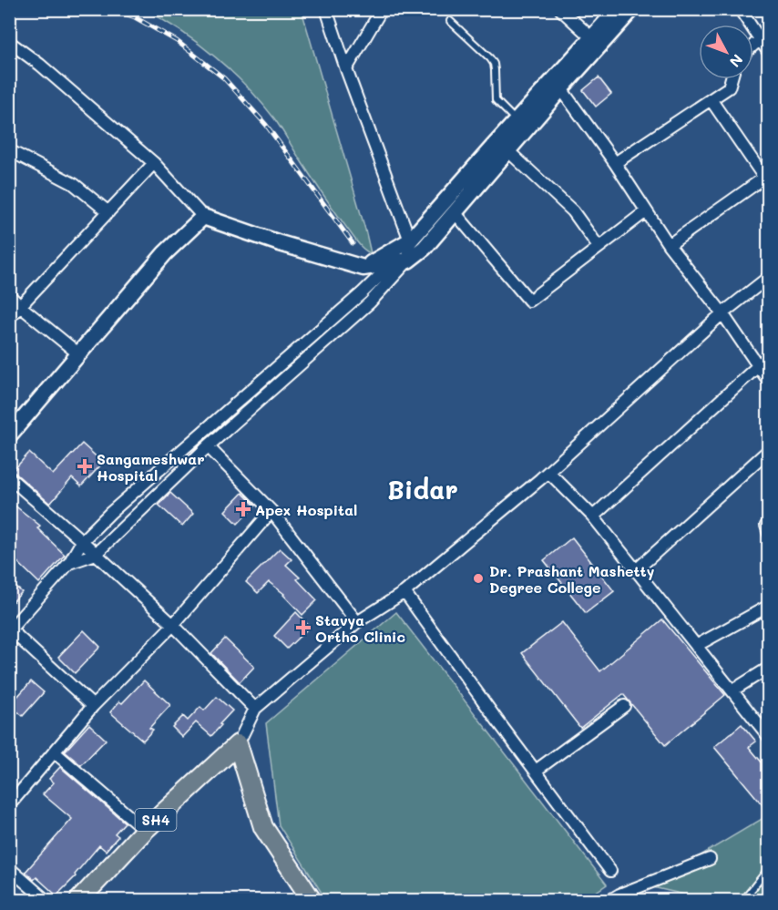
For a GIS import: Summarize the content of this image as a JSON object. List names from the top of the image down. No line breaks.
{"streets":{"highway":["SH4"]},"districts":["Bidar"],"places":{"health":["Sangameshwar Hospital","Apex Hospital","Stavya Ortho Clinic"],"other":["Dr. Prashant Mashetty Degree College"]},"north":"bottom right"}
